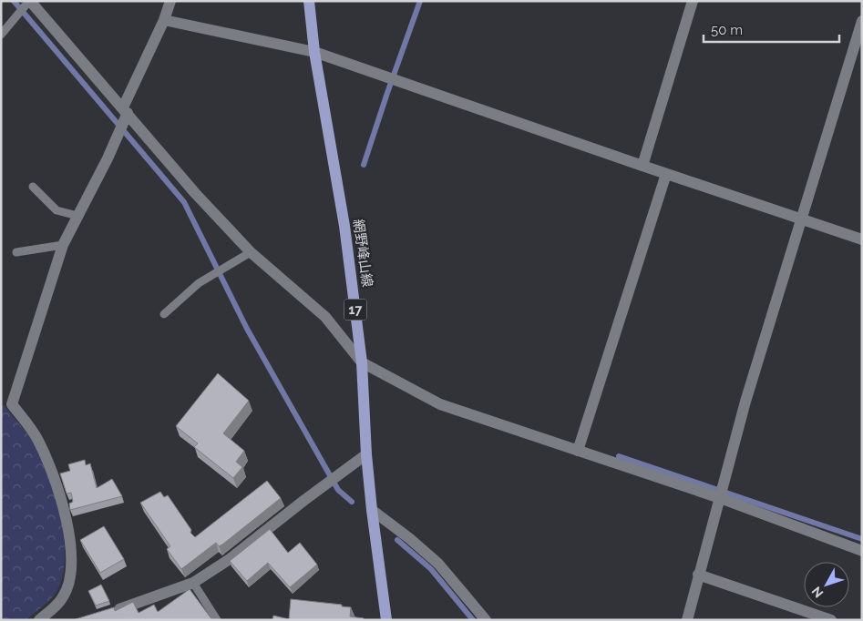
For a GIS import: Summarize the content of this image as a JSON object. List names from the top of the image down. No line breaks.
{"streets":{"main road":["網野峰山線","17"]},"scale_bar":"50 m","north":"bottom left"}
